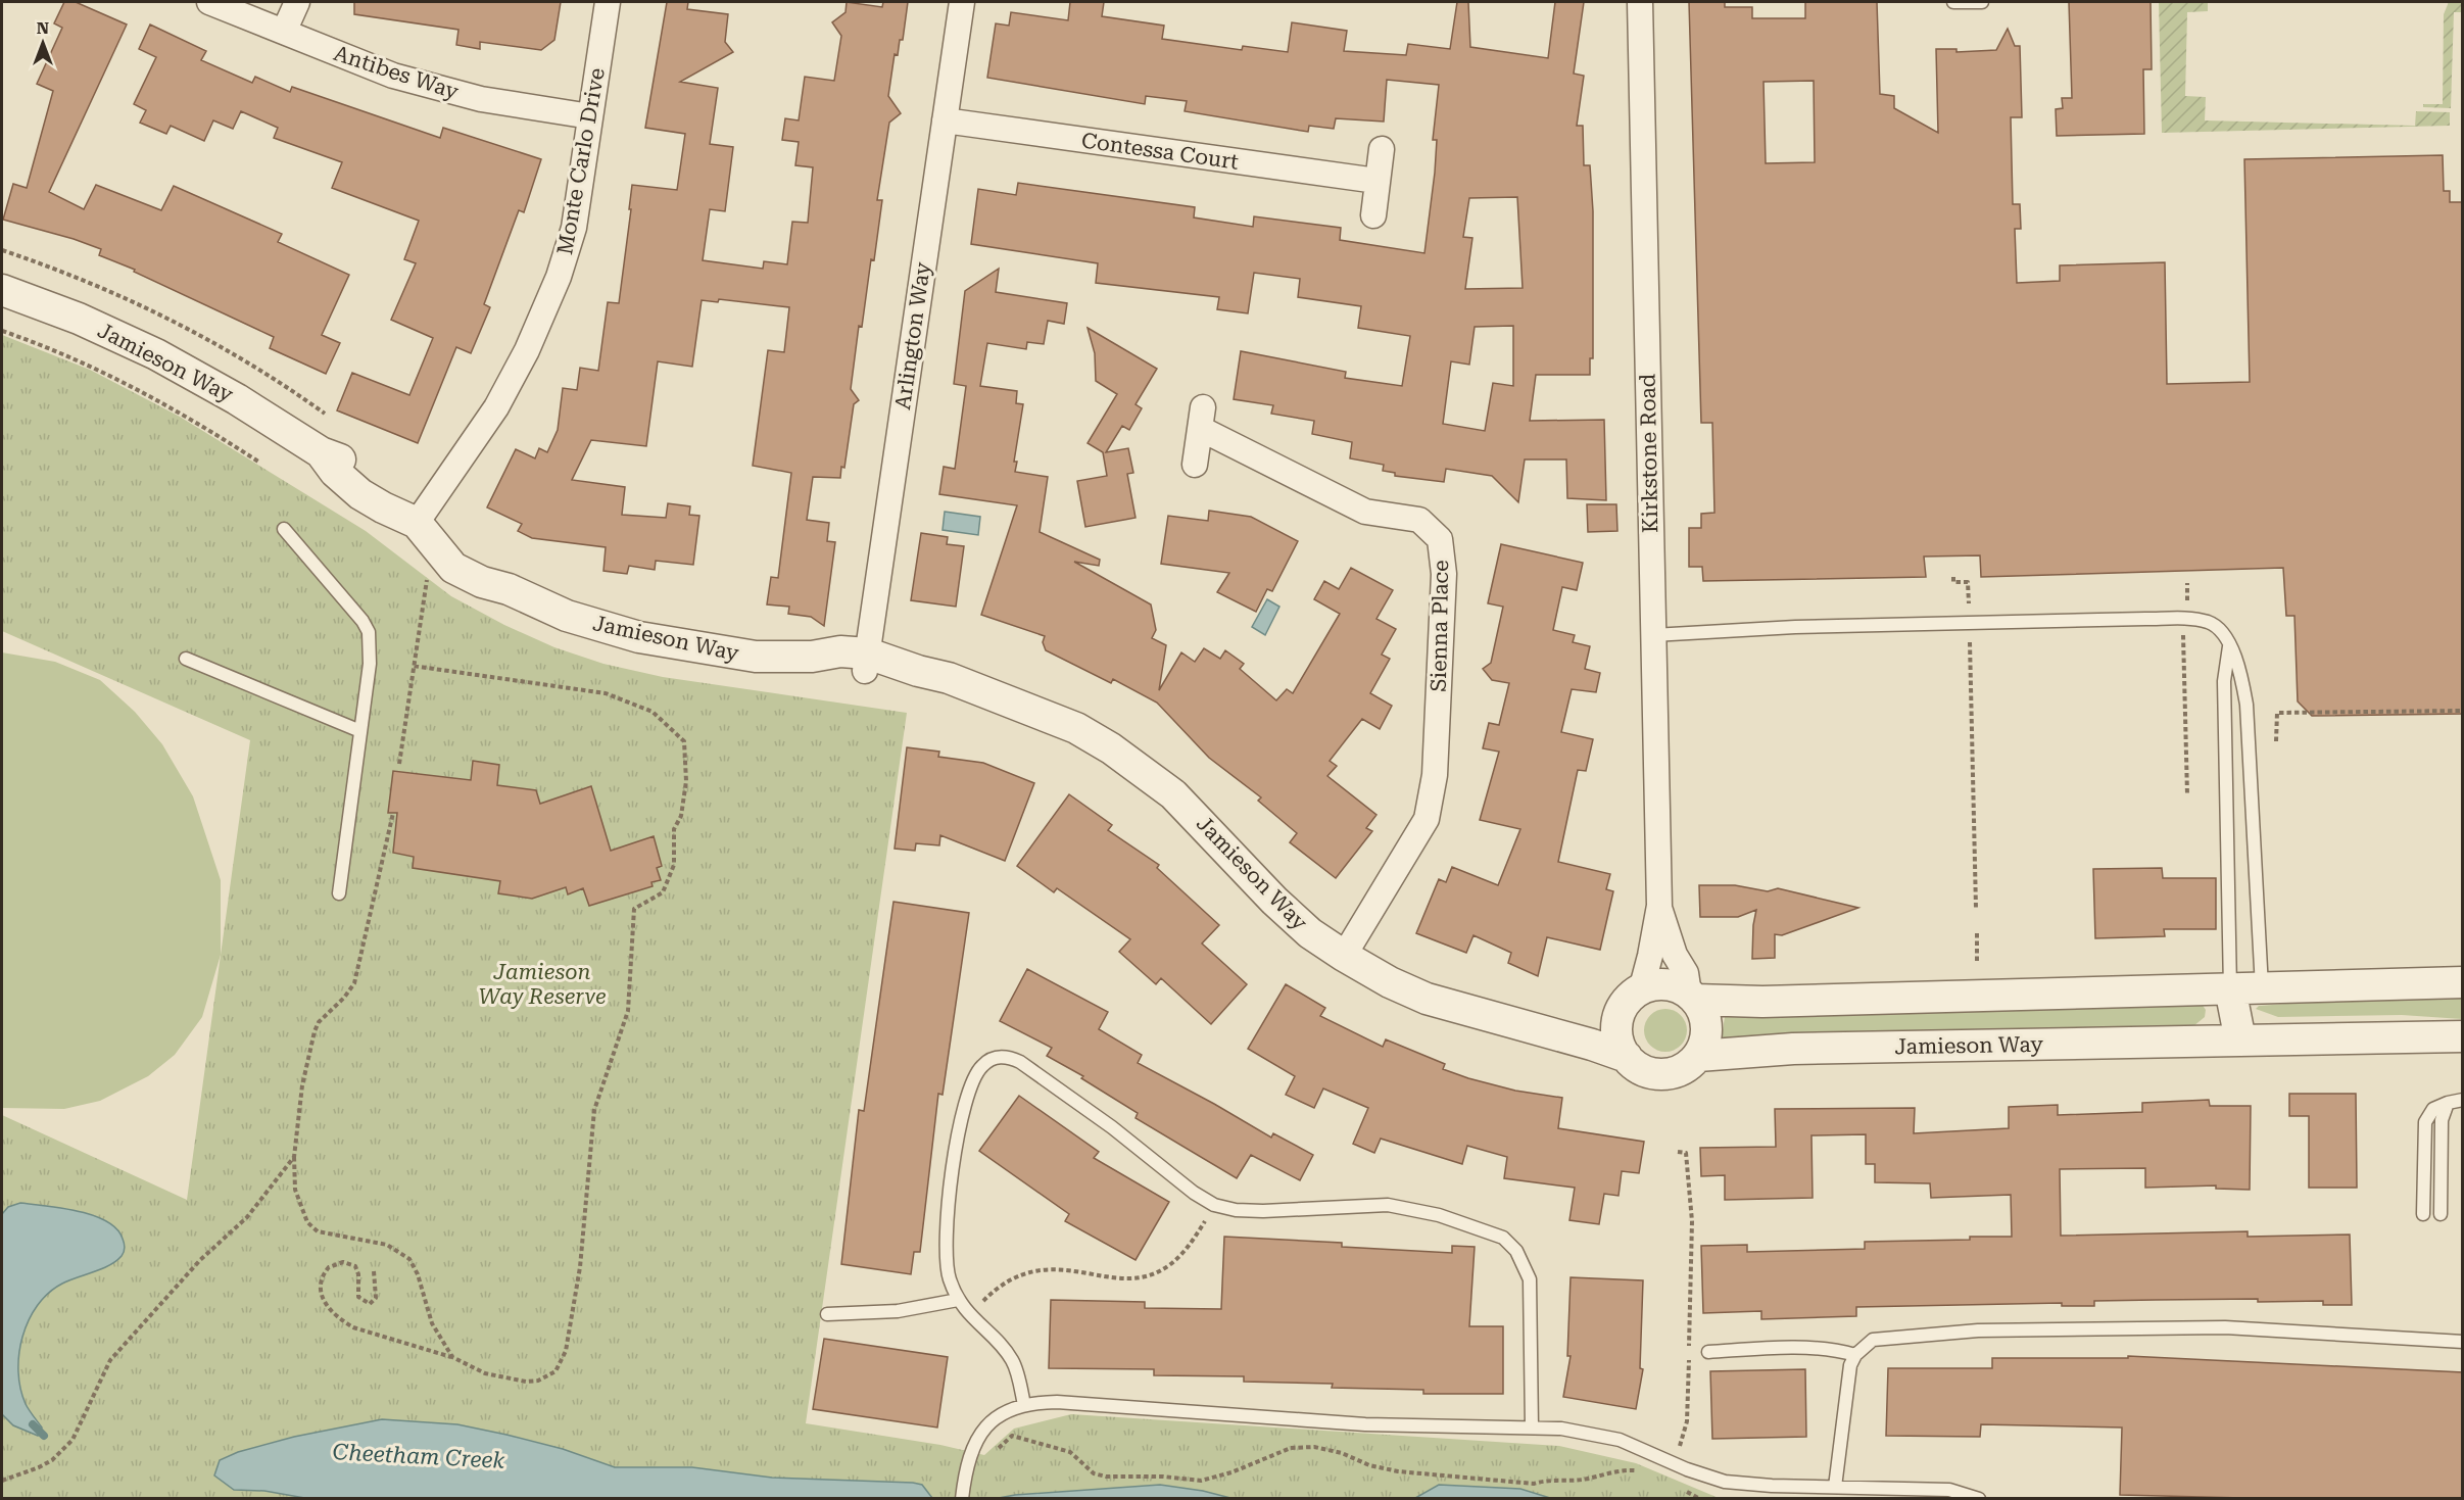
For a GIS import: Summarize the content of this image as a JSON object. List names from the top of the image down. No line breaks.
{"streets":{"street":["Antibes Way","Contessa Court","Monte Carlo Drive","Arlington Way","Jamieson Way","Kirkstone Road","Sienna Place"]},"crossings":[["Antibes Way","Monte Carlo Drive"],["Contessa Court","Arlington Way"],["Monte Carlo Drive","Jamieson Way"],["Arlington Way","Jamieson Way"],["Jamieson Way","Kirkstone Road"],["Jamieson Way","Sienna Place"]],"water":["Cheetham Creek"],"parks":["Jamieson Way Reserve"],"north":"top"}
